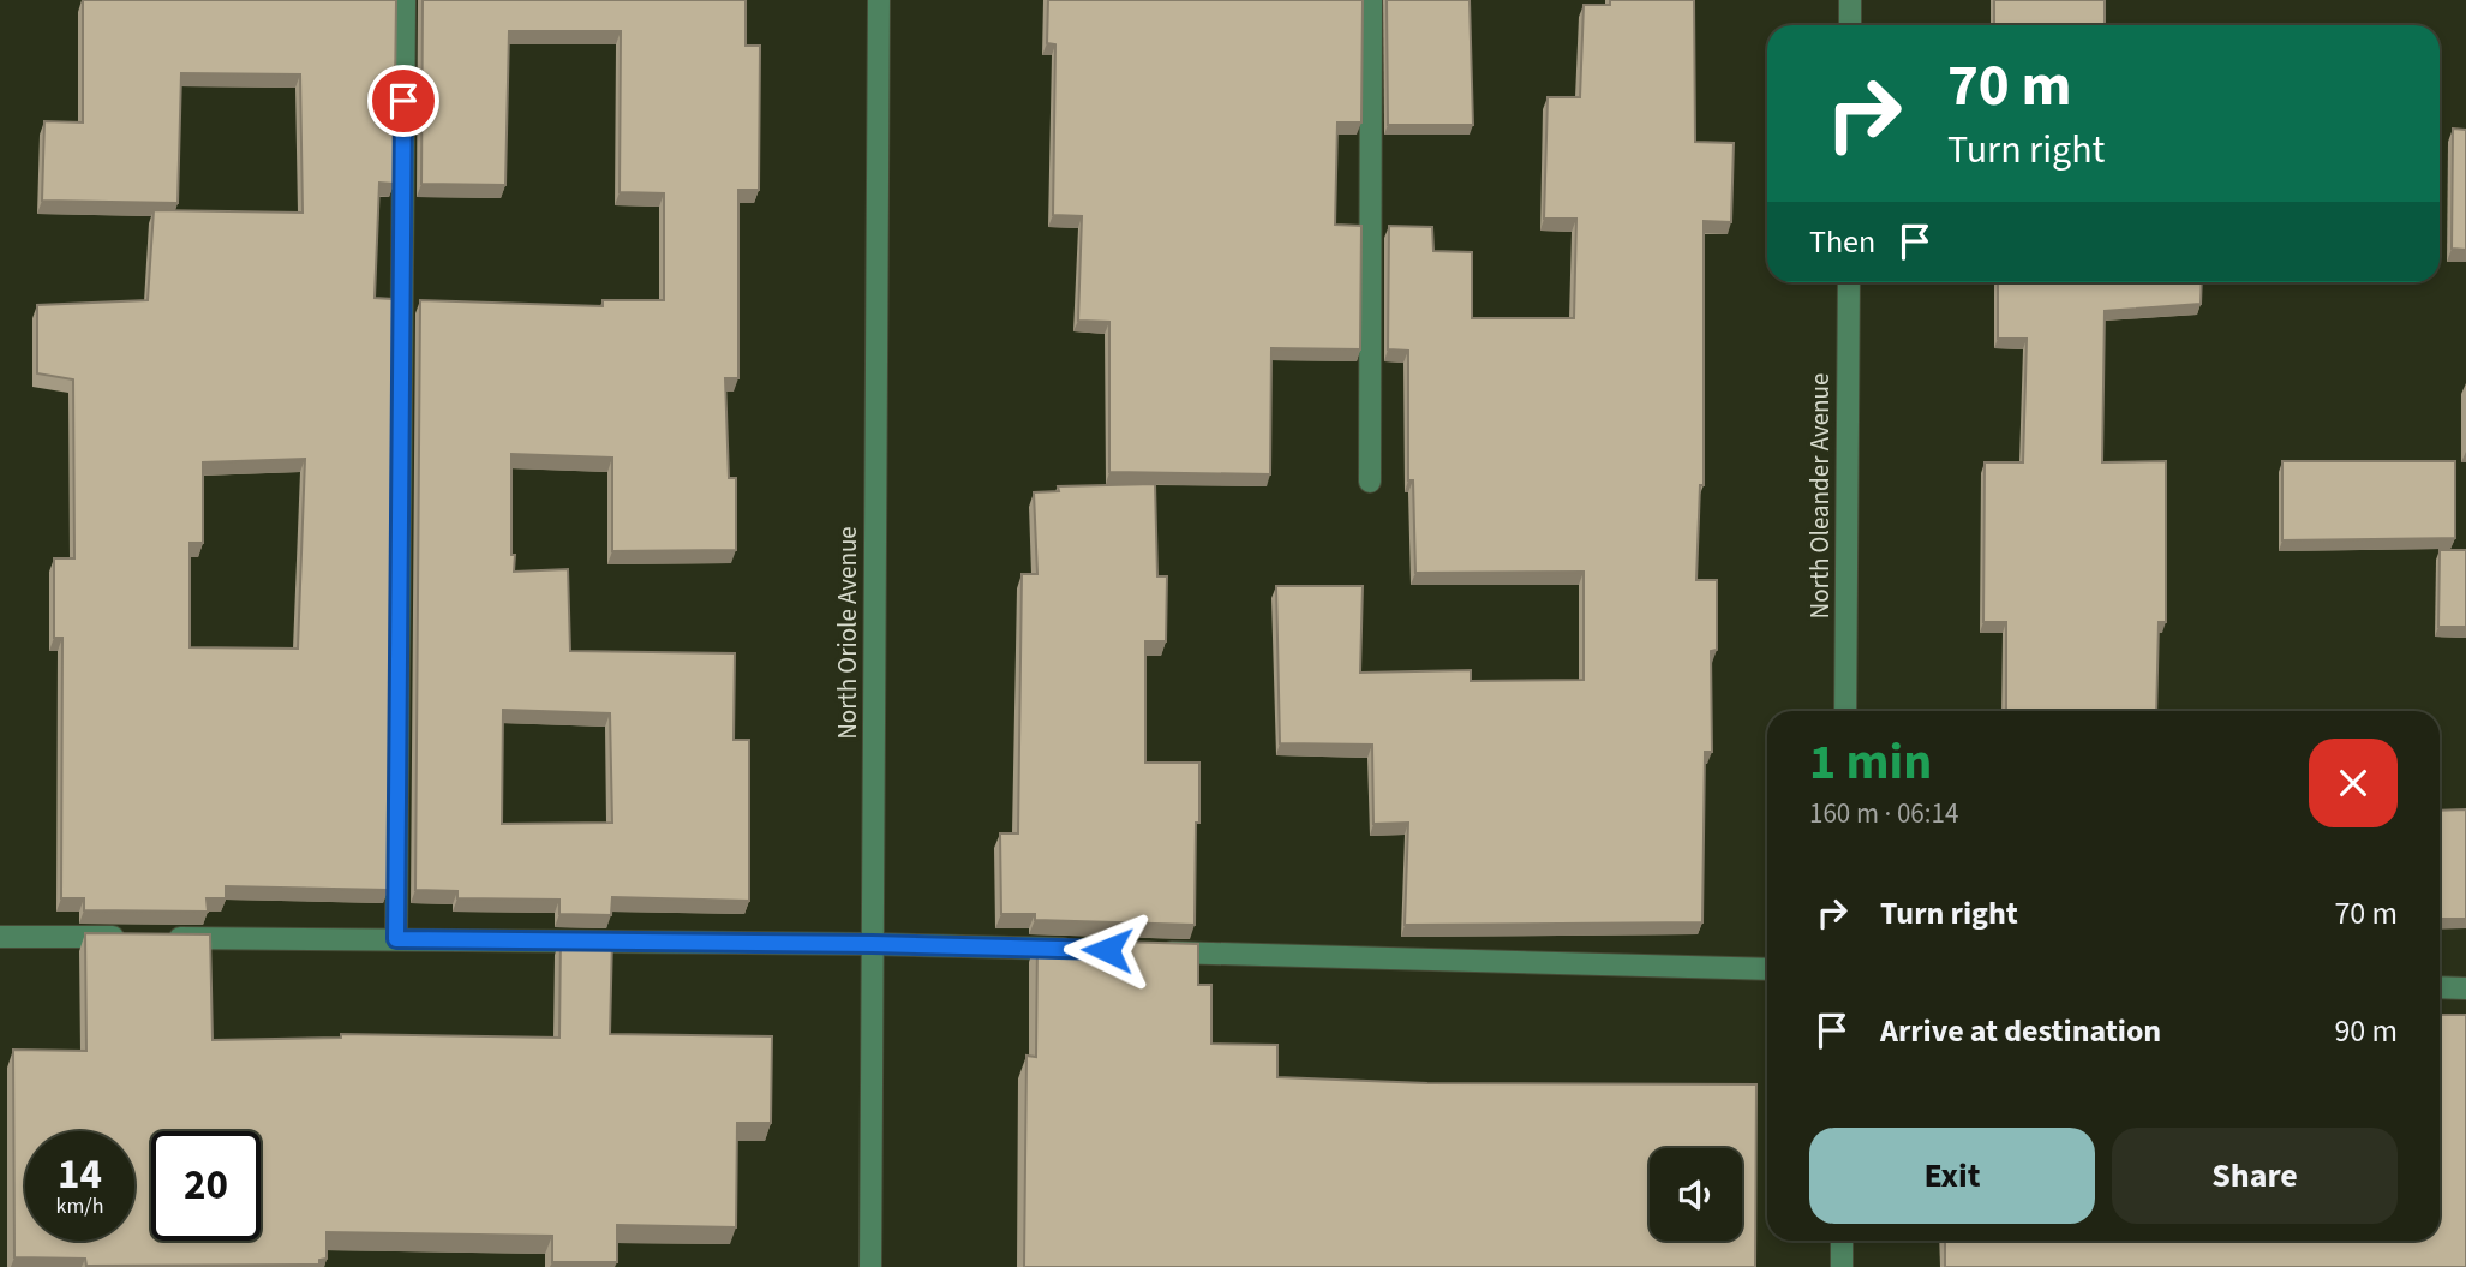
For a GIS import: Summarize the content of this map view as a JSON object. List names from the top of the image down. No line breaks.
{"streets":{"street":["North Oleander Avenue","North Oriole Avenue"]},"page":{"turn":["70 m","Turn right"],"then":"Then","heading":["1 min","160 m · 06:14"],"list":[{"name":"Turn right","value":"70 m"},{"name":"Arrive at destination","value":"90 m"}],"buttons":["Exit","Share"],"speed":"14 km/h","limit":"20"}}
